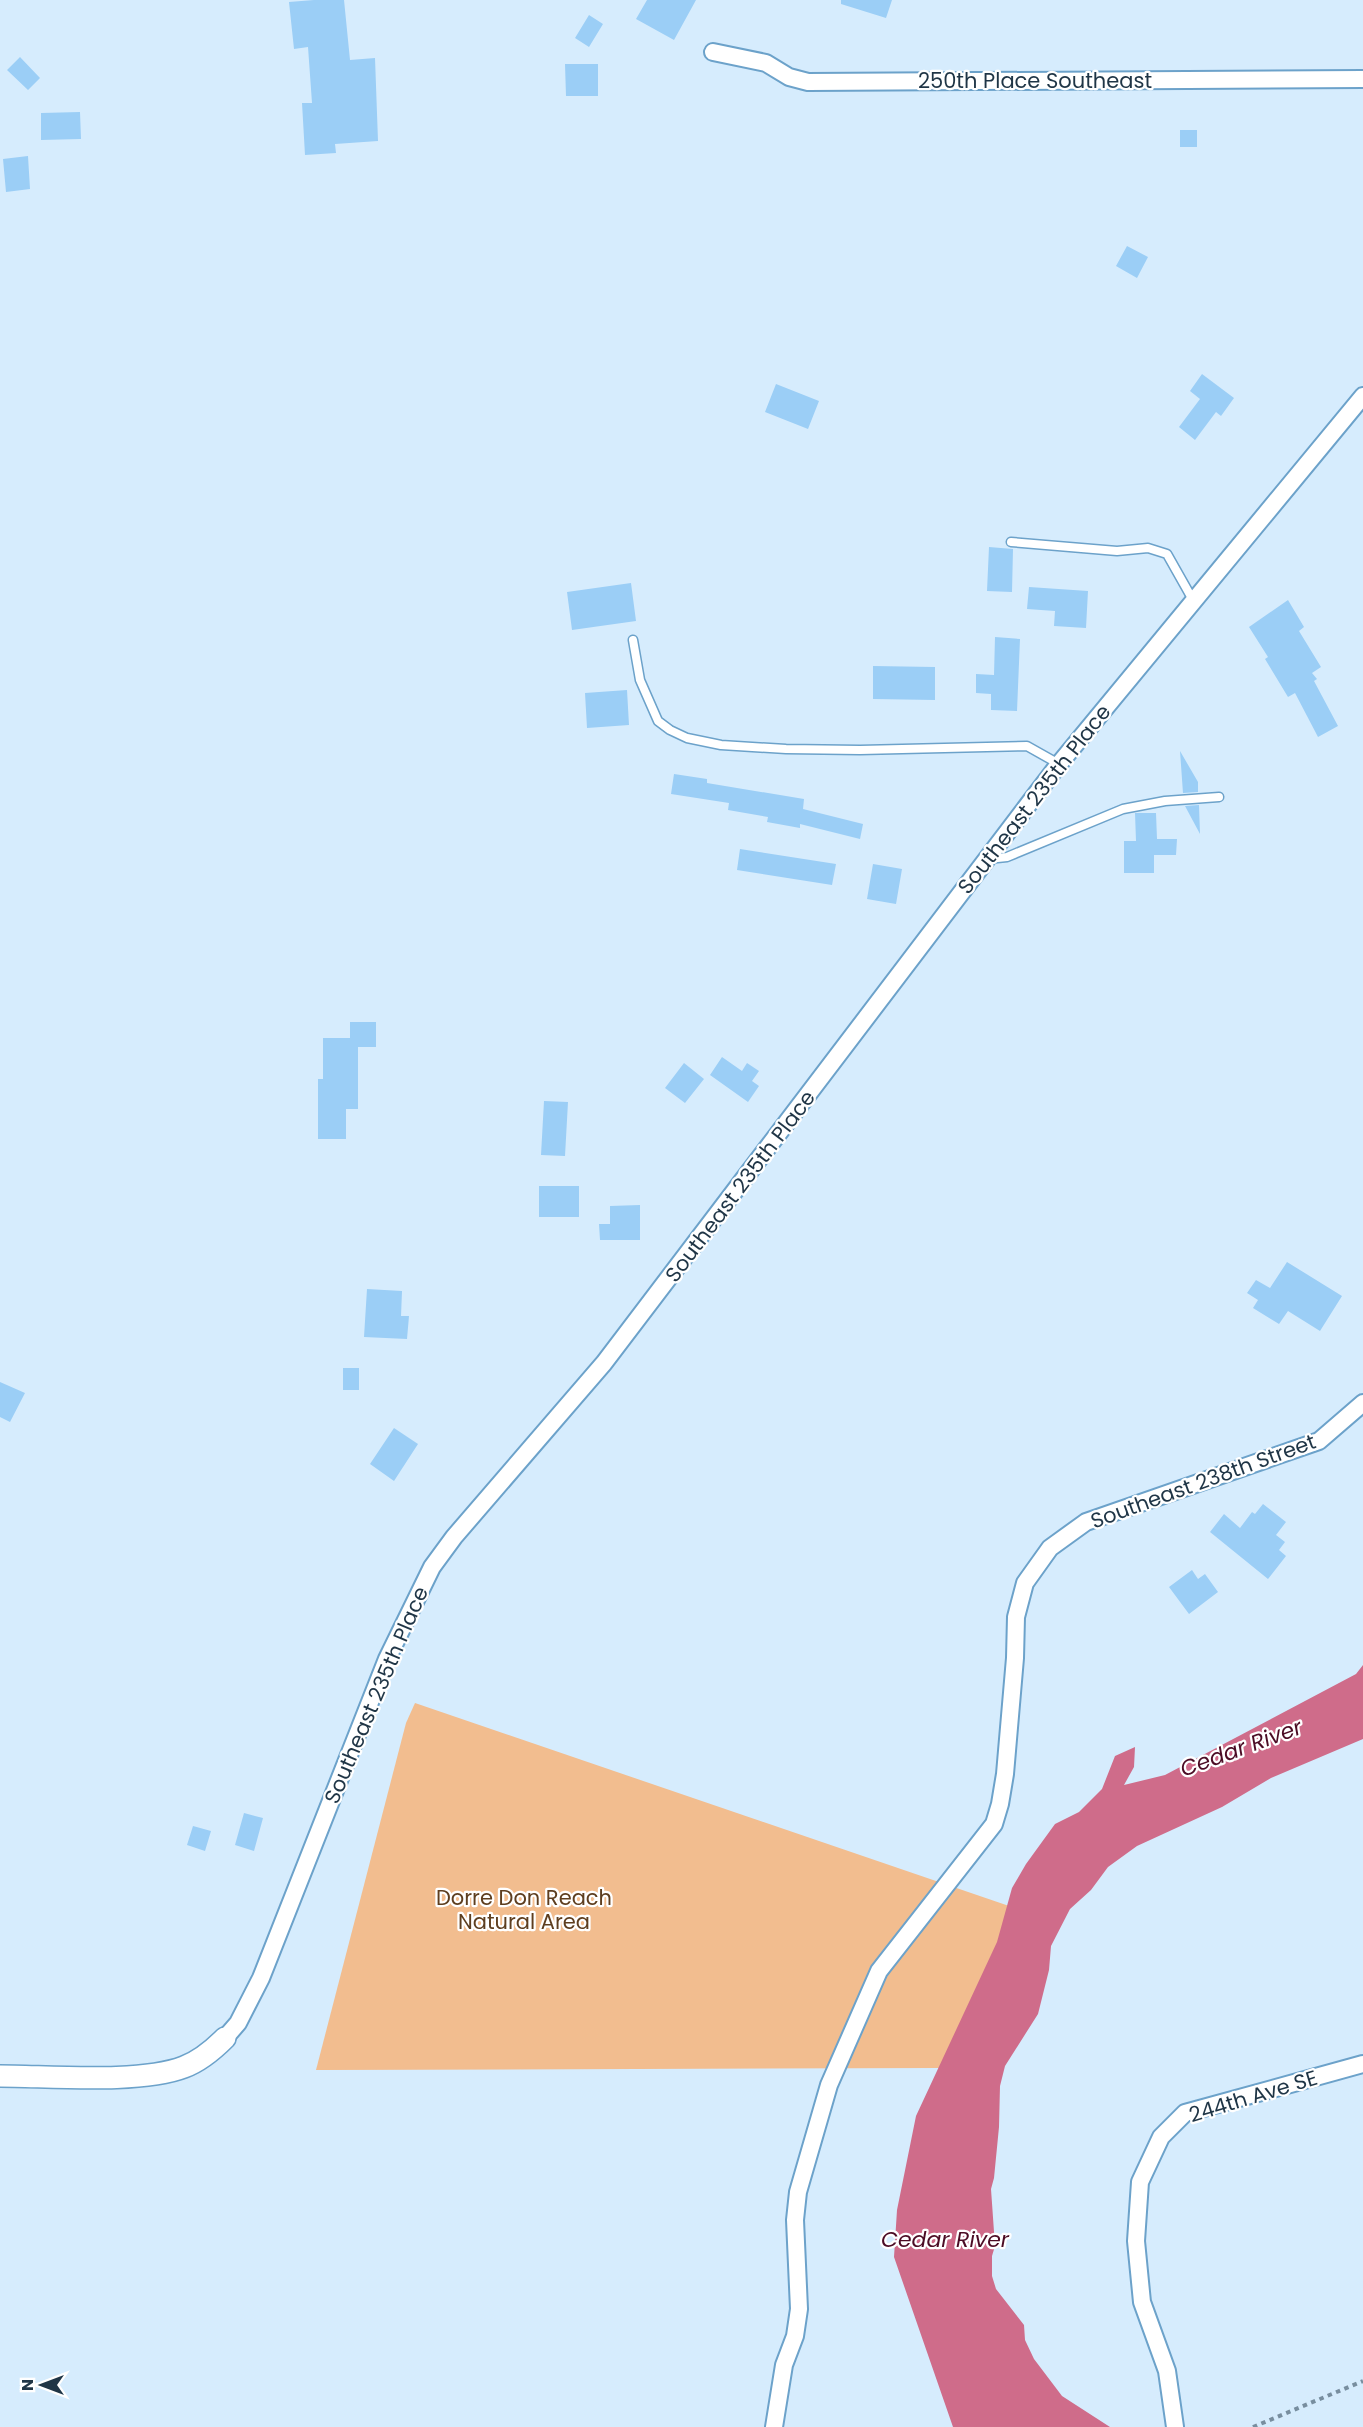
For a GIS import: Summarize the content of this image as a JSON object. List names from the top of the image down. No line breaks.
{"streets":{"street":["250th Place Southeast","Southeast 235th Place","Southeast 238th Street","244th Ave SE"]},"water":["Cedar River"],"parks":["Dorre Don Reach Natural Area"],"north":"left"}
